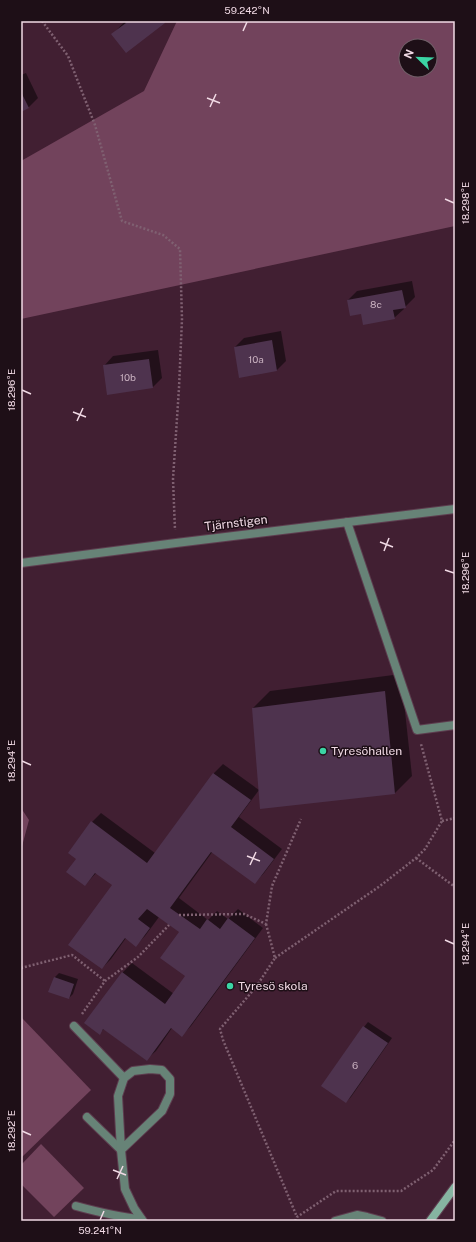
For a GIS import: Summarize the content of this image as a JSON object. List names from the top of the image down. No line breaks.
{"streets":{"street":["Tjärnstigen"]},"places":["Tyresöhallen","Tyresö skola"],"house_numbers":["8c","10a","10b","6"],"north":"top left","coordinates":["59.242°N","18.298°E","18.296°E","18.294°E","18.292°E","59.241°N"]}
